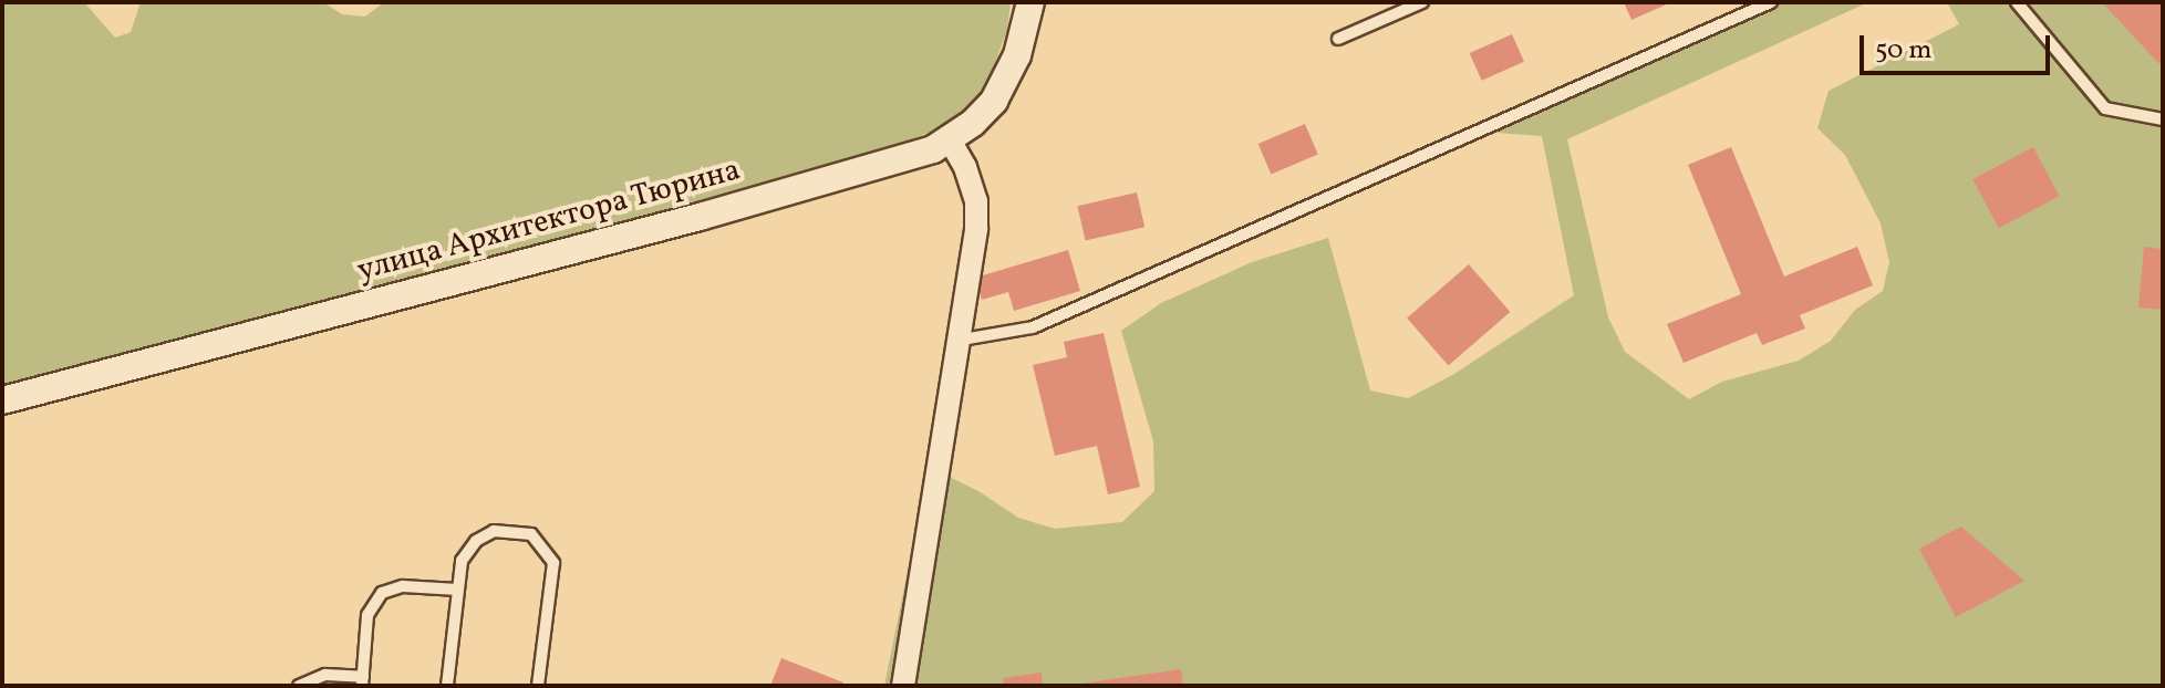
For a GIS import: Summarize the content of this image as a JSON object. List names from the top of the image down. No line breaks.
{"streets":{"street":["улица Архитектора Тюрина"]},"scale_bar":"50 m"}
